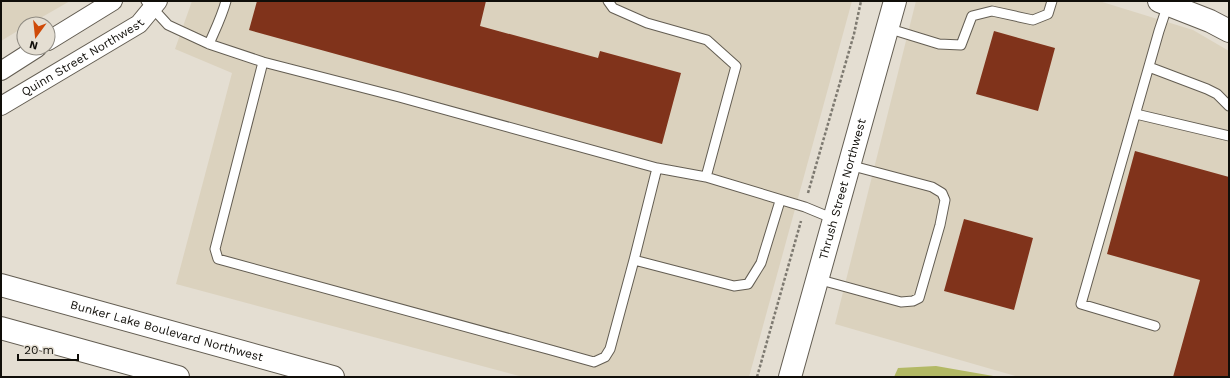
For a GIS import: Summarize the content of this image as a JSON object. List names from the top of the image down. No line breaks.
{"streets":{"main road":["Thrush Street Northwest","Bunker Lake Boulevard Northwest"],"street":["Quinn Street Northwest"]},"scale_bar":"20 m","north":"bottom"}
